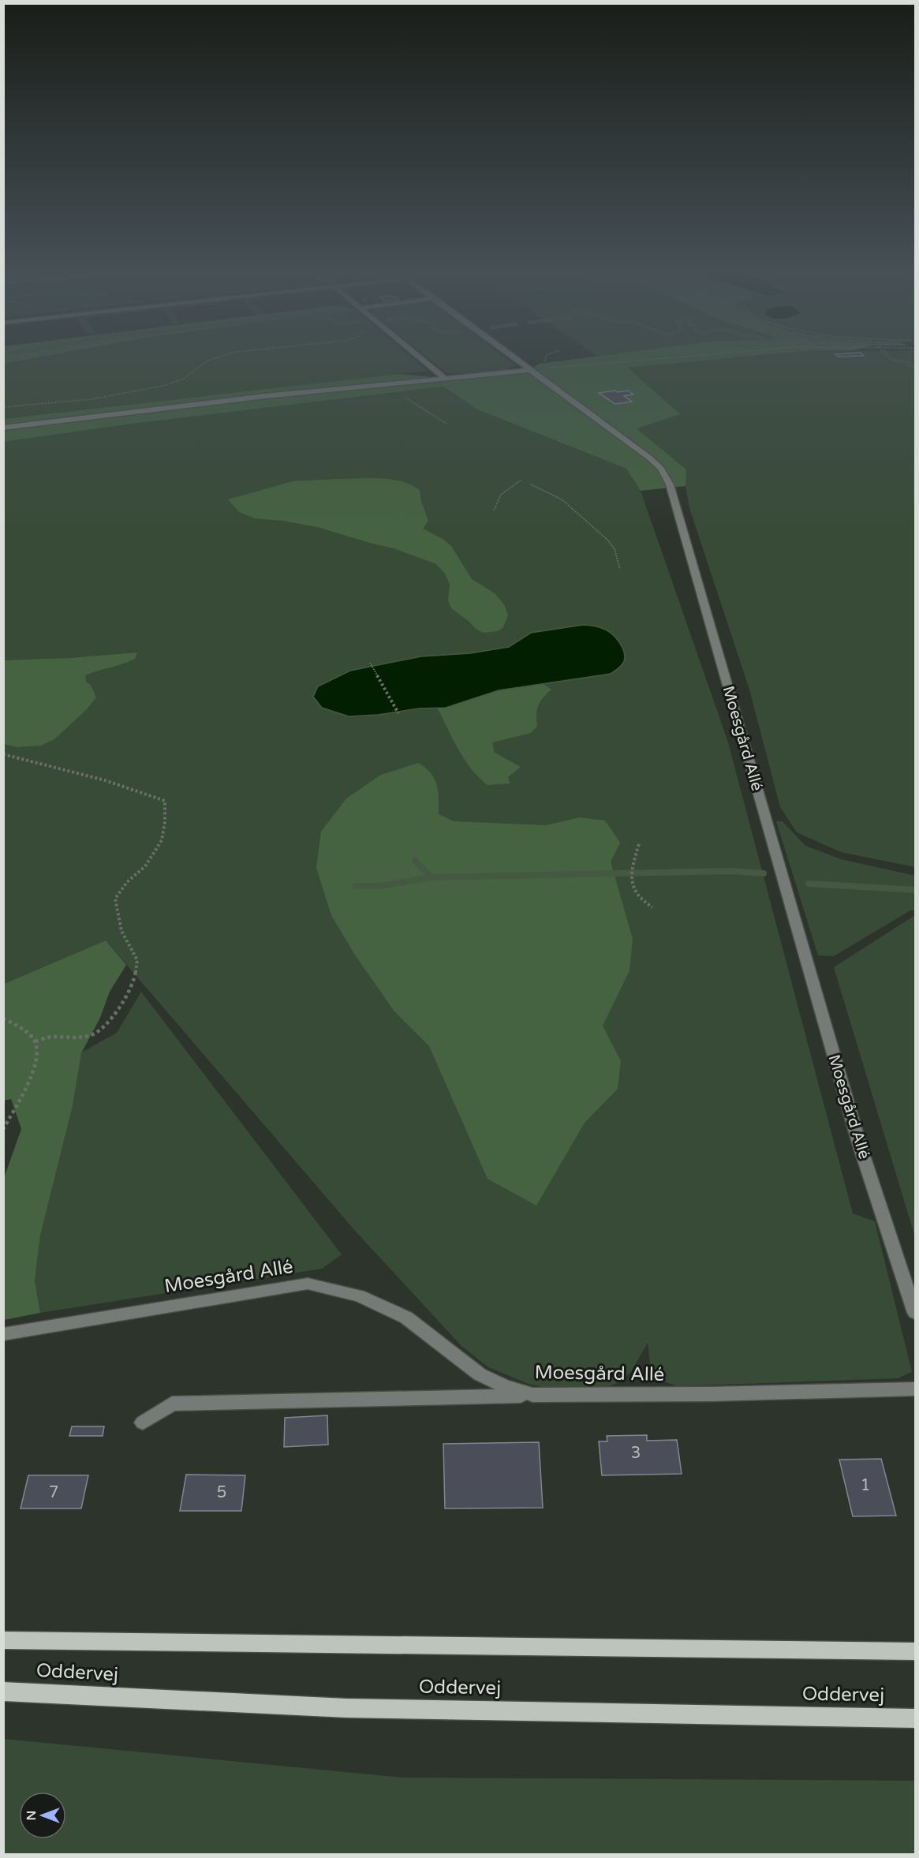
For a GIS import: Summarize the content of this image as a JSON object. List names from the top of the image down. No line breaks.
{"streets":{"main road":["Oddervej"],"street":["Moesgård Allé"]},"house_numbers":["3","1","7","5"],"north":"left"}
